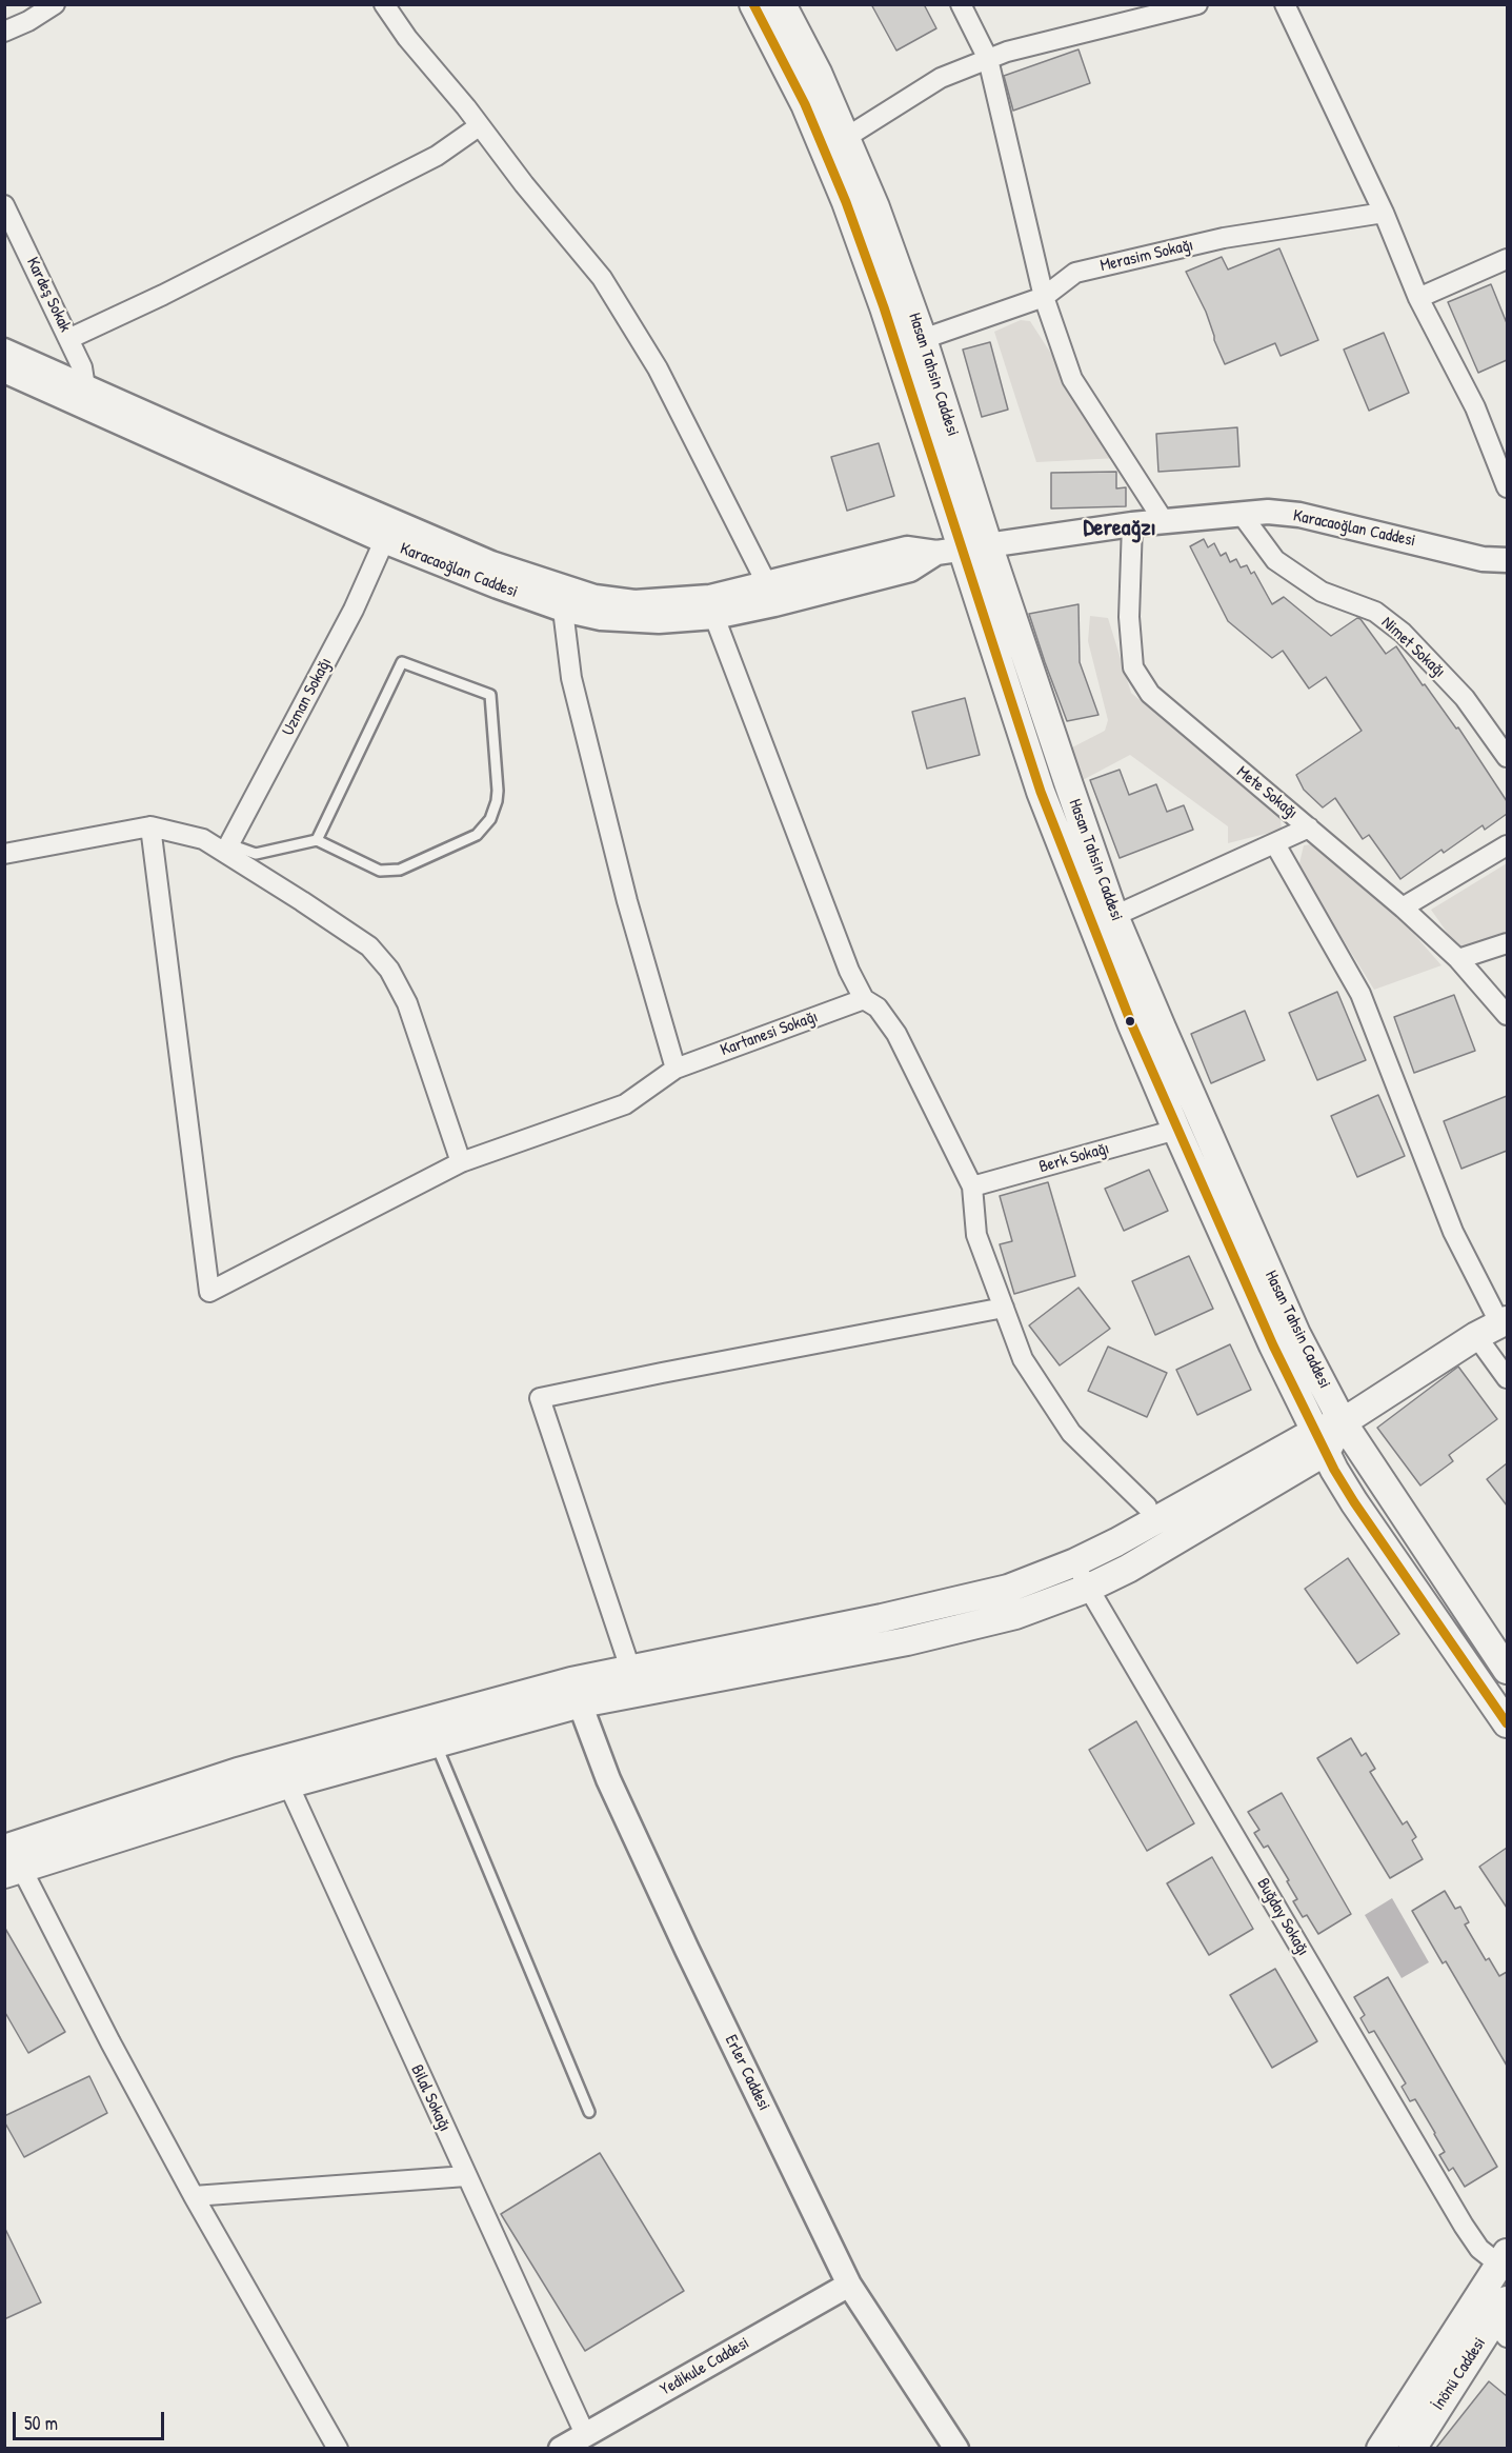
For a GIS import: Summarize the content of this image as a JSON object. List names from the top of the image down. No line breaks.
{"streets":{"main road":["Hasan Tahsin Caddesi","İnönü Caddesi"],"street":["Merasim Sokağı","Kardeş Sokak","Karacaoğlan Caddesi","Nimet Sokağı","Uzman Sokağı","Mete Sokağı","Kartanesi Sokağı","Berk Sokağı","Buğday Sokağı","Erler Caddesi","Bilal Sokağı","Yedikule Caddesi"]},"crossings":[["Merasim Sokağı","Hasan Tahsin Caddesi"],["Kardeş Sokak","Karacaoğlan Caddesi"],["Hasan Tahsin Caddesi","Karacaoğlan Caddesi"],["Hasan Tahsin Caddesi","Berk Sokağı"],["Karacaoğlan Caddesi","Nimet Sokağı"],["Karacaoğlan Caddesi","Uzman Sokağı"],["Karacaoğlan Caddesi","Mete Sokağı"],["Erler Caddesi","Yedikule Caddesi"],["Bilal Sokağı","Yedikule Caddesi"]],"districts":["Dereağzı"],"scale_bar":"50 m"}
